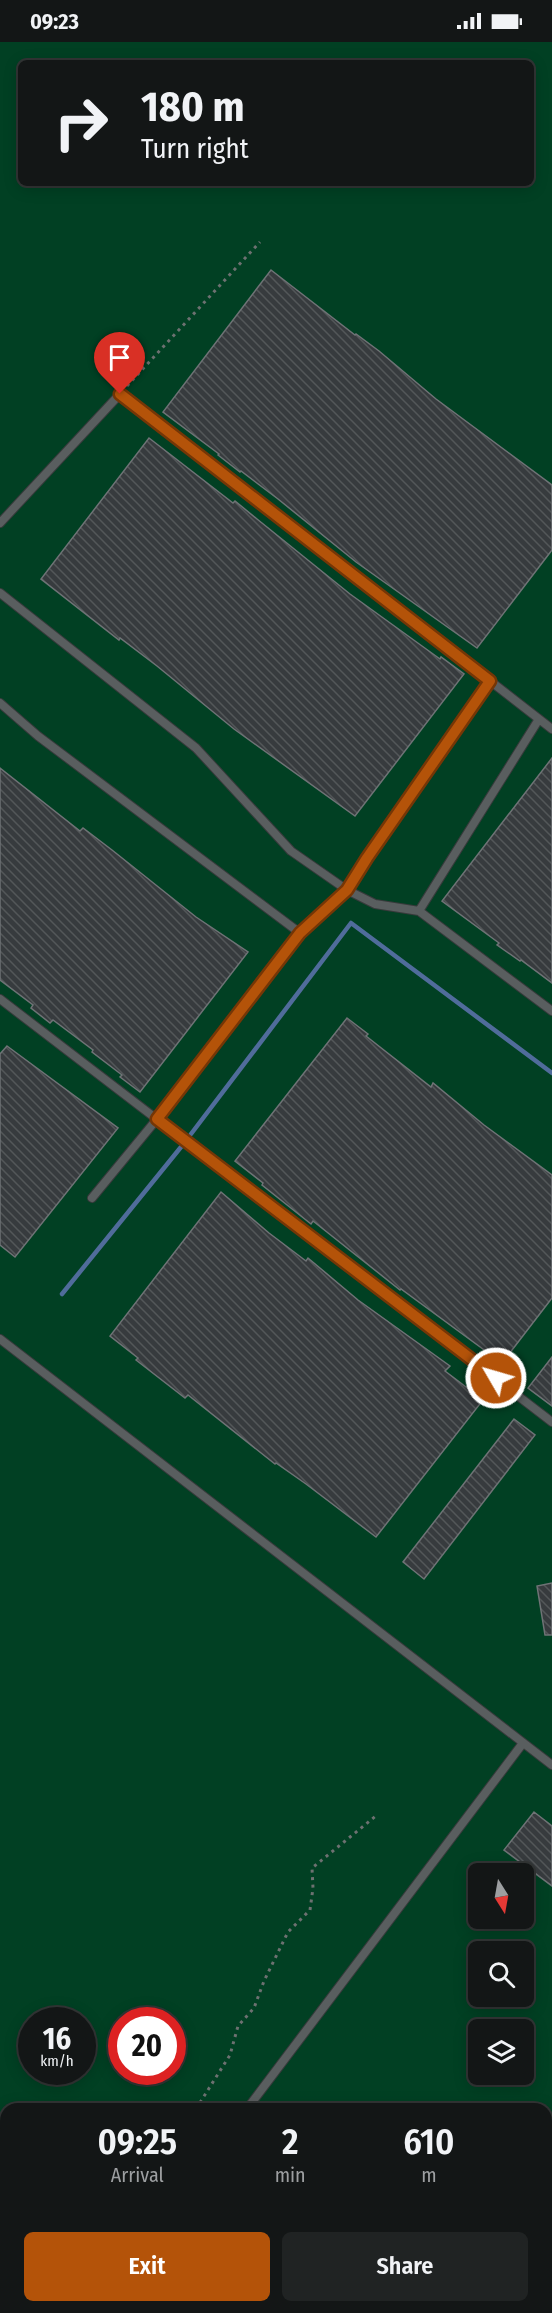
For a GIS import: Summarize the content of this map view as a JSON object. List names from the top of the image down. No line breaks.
{"north":"bottom","page":{"status":"09:23","turn":["180 m","Turn right"],"speed":"16 km/h","limit":"20","eta":["09:25","Arrival","2","min","610","m"],"buttons":["Exit","Share"]}}
